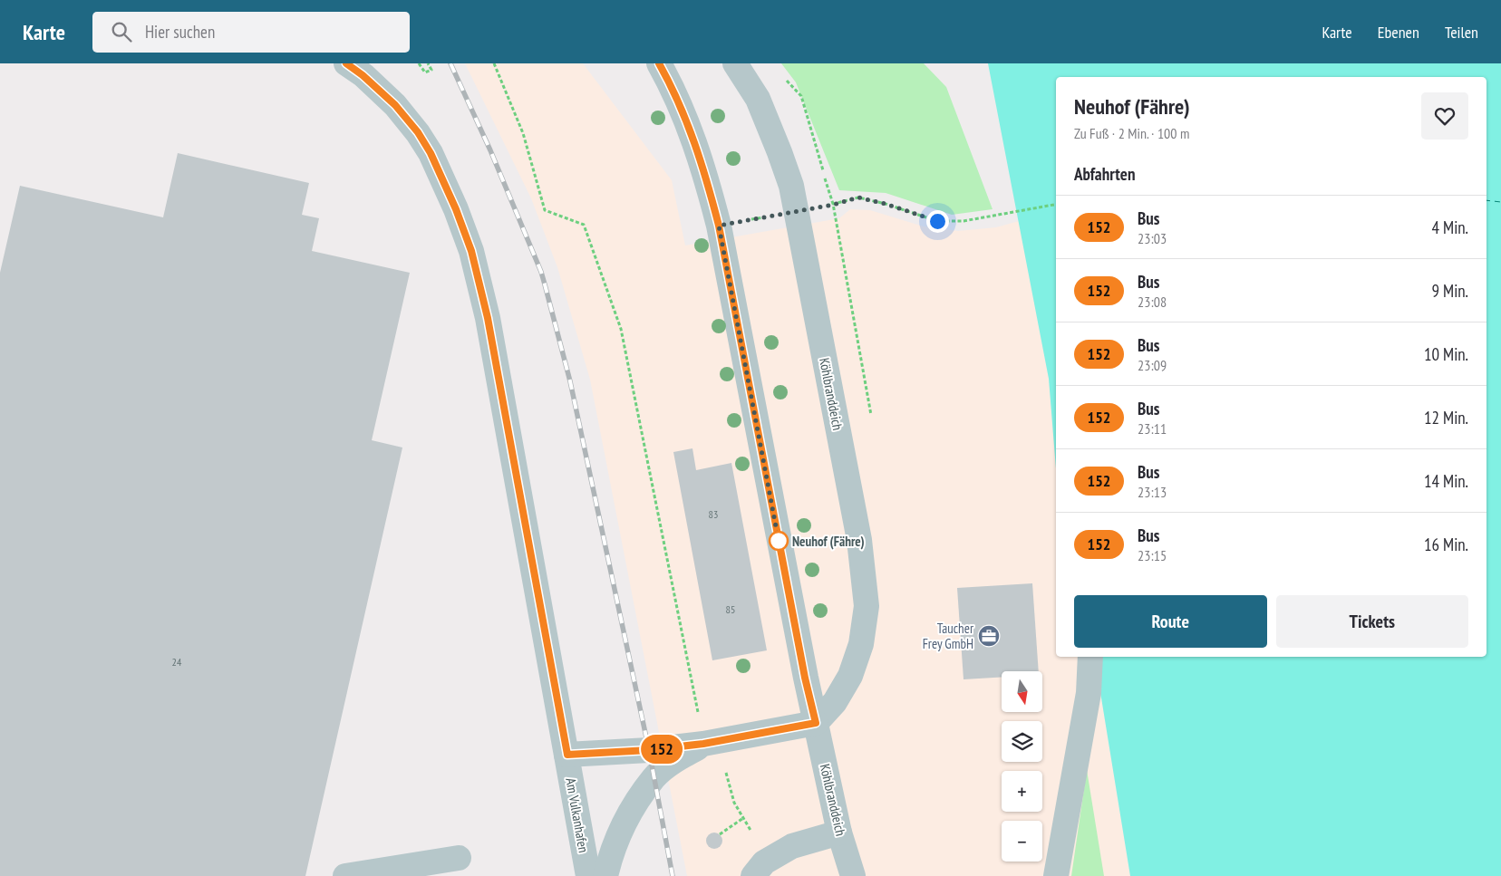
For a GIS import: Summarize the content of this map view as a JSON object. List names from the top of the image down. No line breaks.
{"streets":{"street":["Köhlbranddeich","Am Vulkanhafen"]},"places":{"other":["Neuhof (Fähre)"],"office":["Taucher Frey GmbH"]},"lines":["bus line 152"],"house_numbers":["83","85","24"],"north":"bottom","page":{"header":"Karte","search":"Hier suchen","nav":["Karte","Ebenen","Teilen"],"on_map":"152","heading":[["Neuhof (Fähre)","Zu Fuß · 2 Min. · 100 m"],"Abfahrten"],"list":[{"mark":"152","name":"Bus","note":"23:03","value":"4 Min."},{"mark":"152","name":"Bus","note":"23:08","value":"9 Min."},{"mark":"152","name":"Bus","note":"23:09","value":"10 Min."},{"mark":"152","name":"Bus","note":"23:11","value":"12 Min."},{"mark":"152","name":"Bus","note":"23:13","value":"14 Min."},{"mark":"152","name":"Bus","note":"23:15","value":"16 Min."}],"buttons":["Route","Tickets"],"map_buttons":["+","−"]}}
